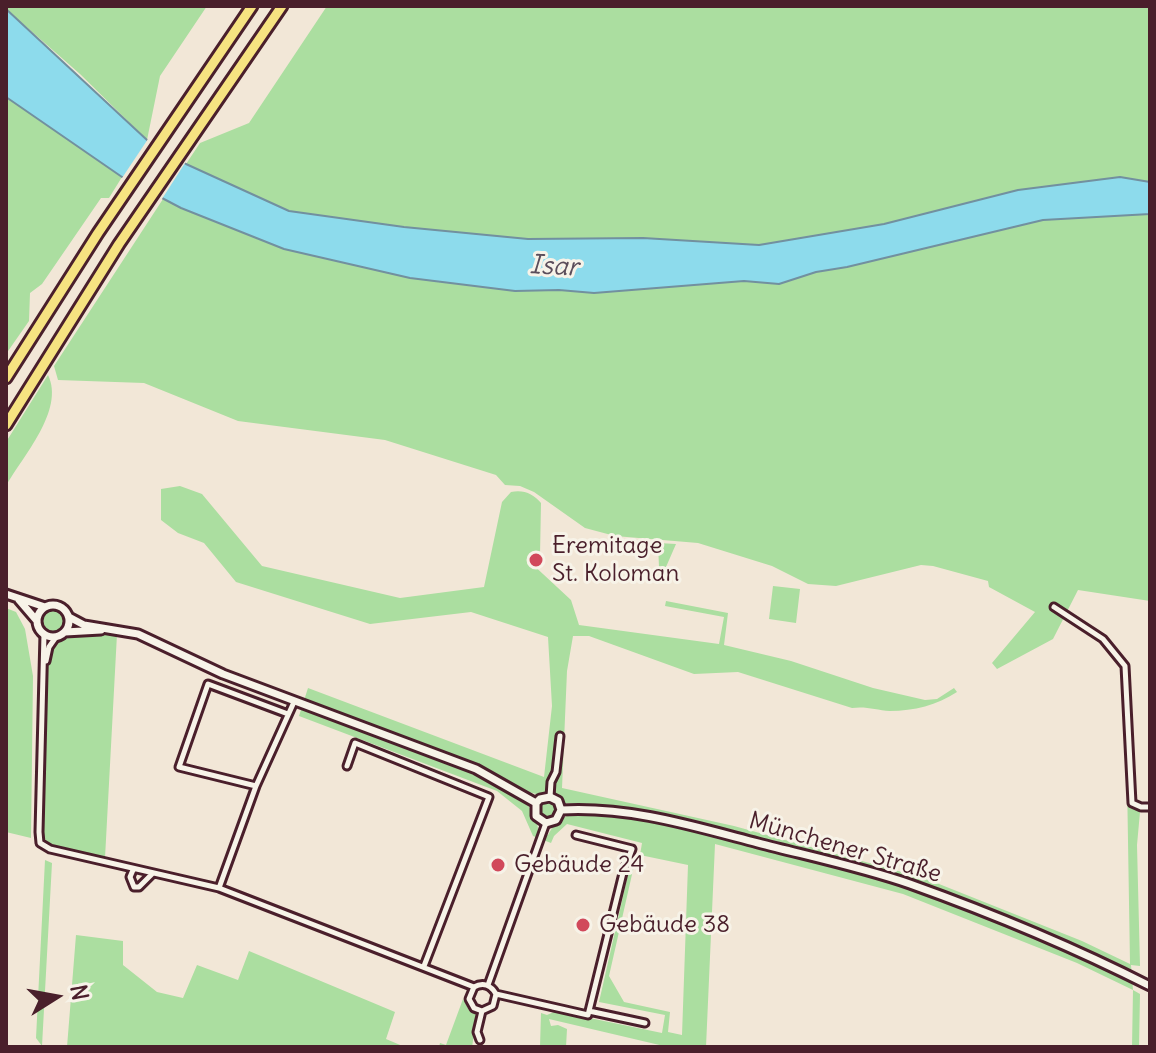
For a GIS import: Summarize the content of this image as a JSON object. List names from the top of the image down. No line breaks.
{"streets":{"main road":["Münchener Straße"]},"water":["Isar"],"places":["Eremitage St. Koloman","Gebäude 24","Gebäude 38"],"north":"right"}
